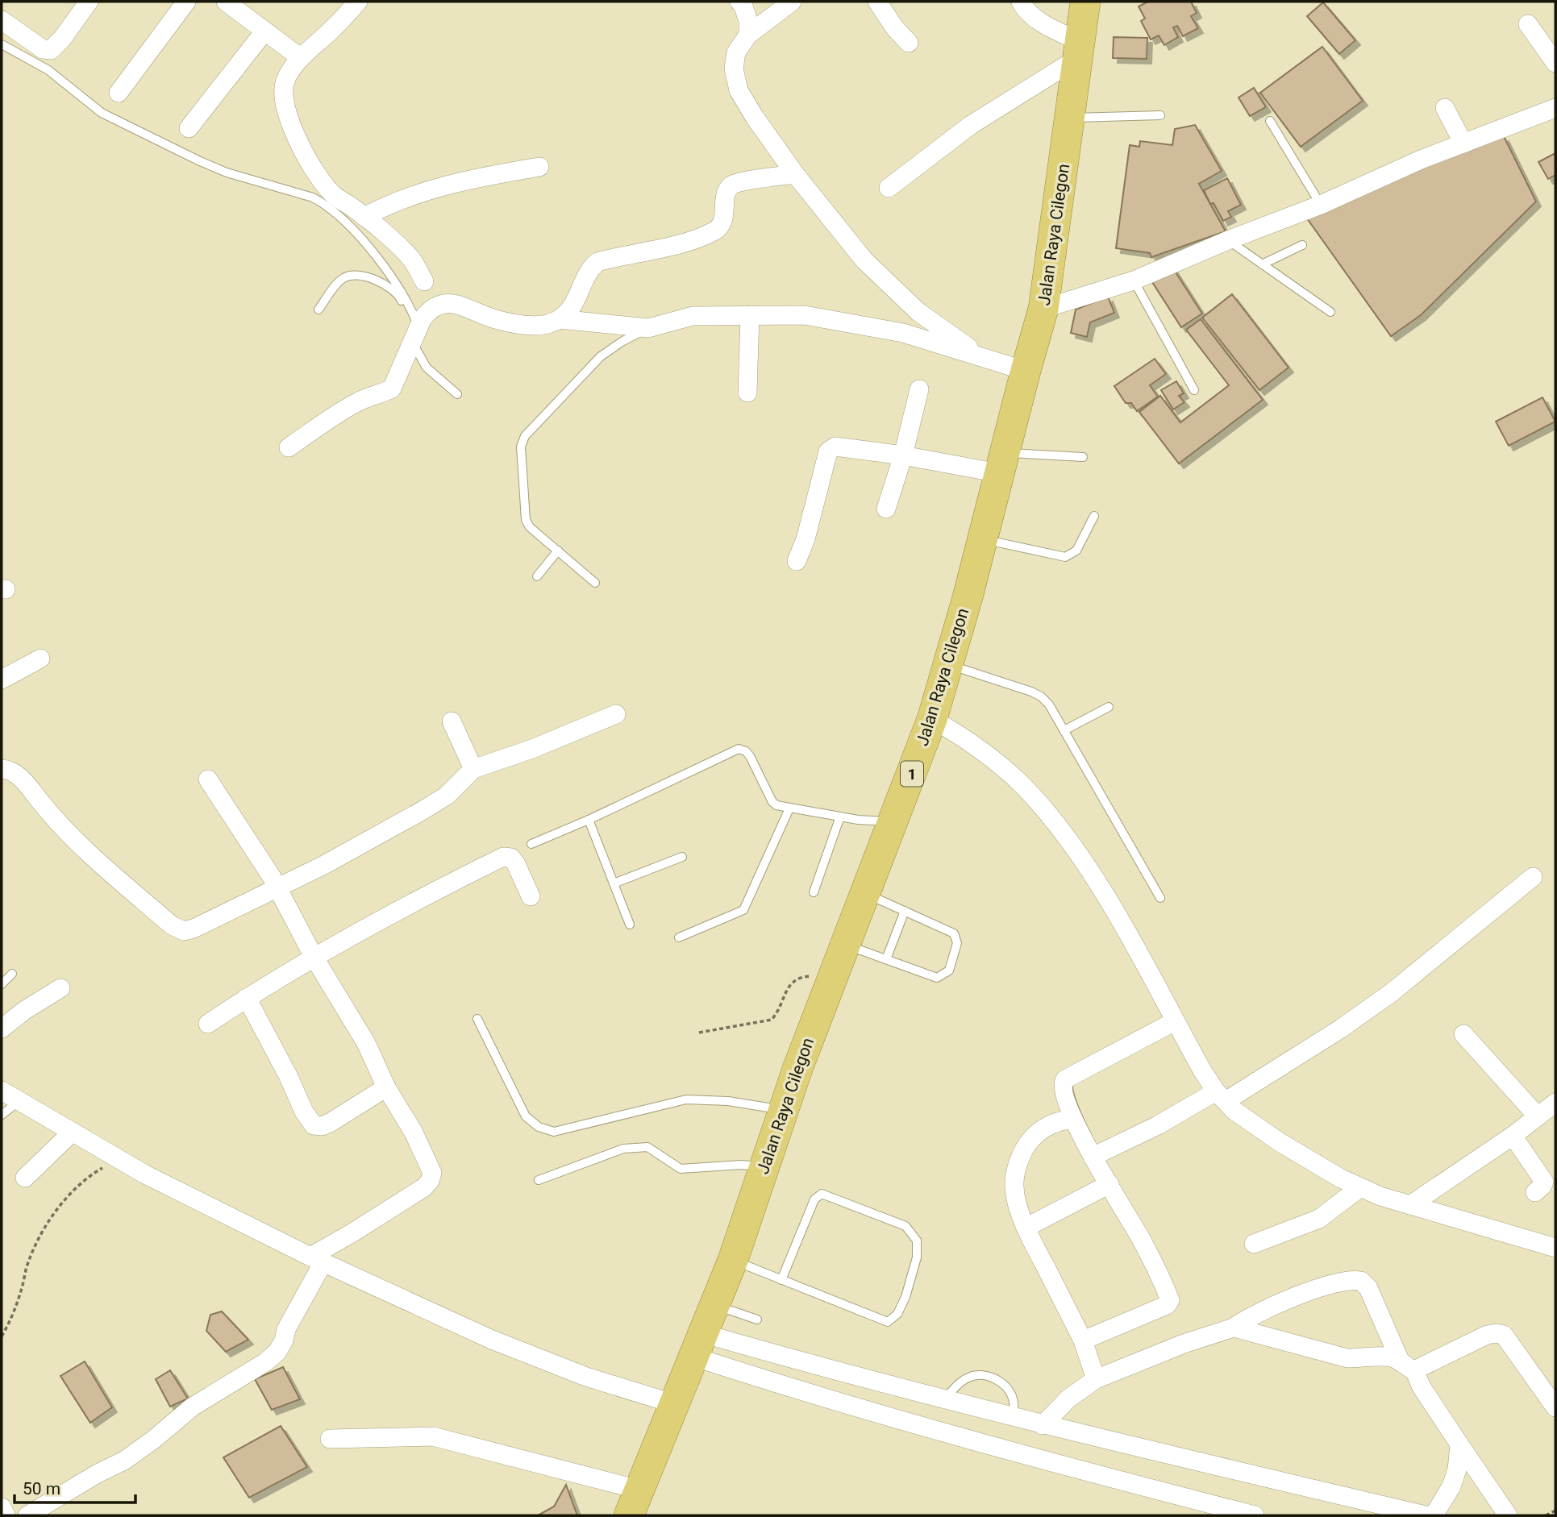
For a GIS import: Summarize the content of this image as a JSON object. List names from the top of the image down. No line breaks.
{"streets":{"highway":["Jalan Raya Cilegon","1"]},"scale_bar":"50 m"}
